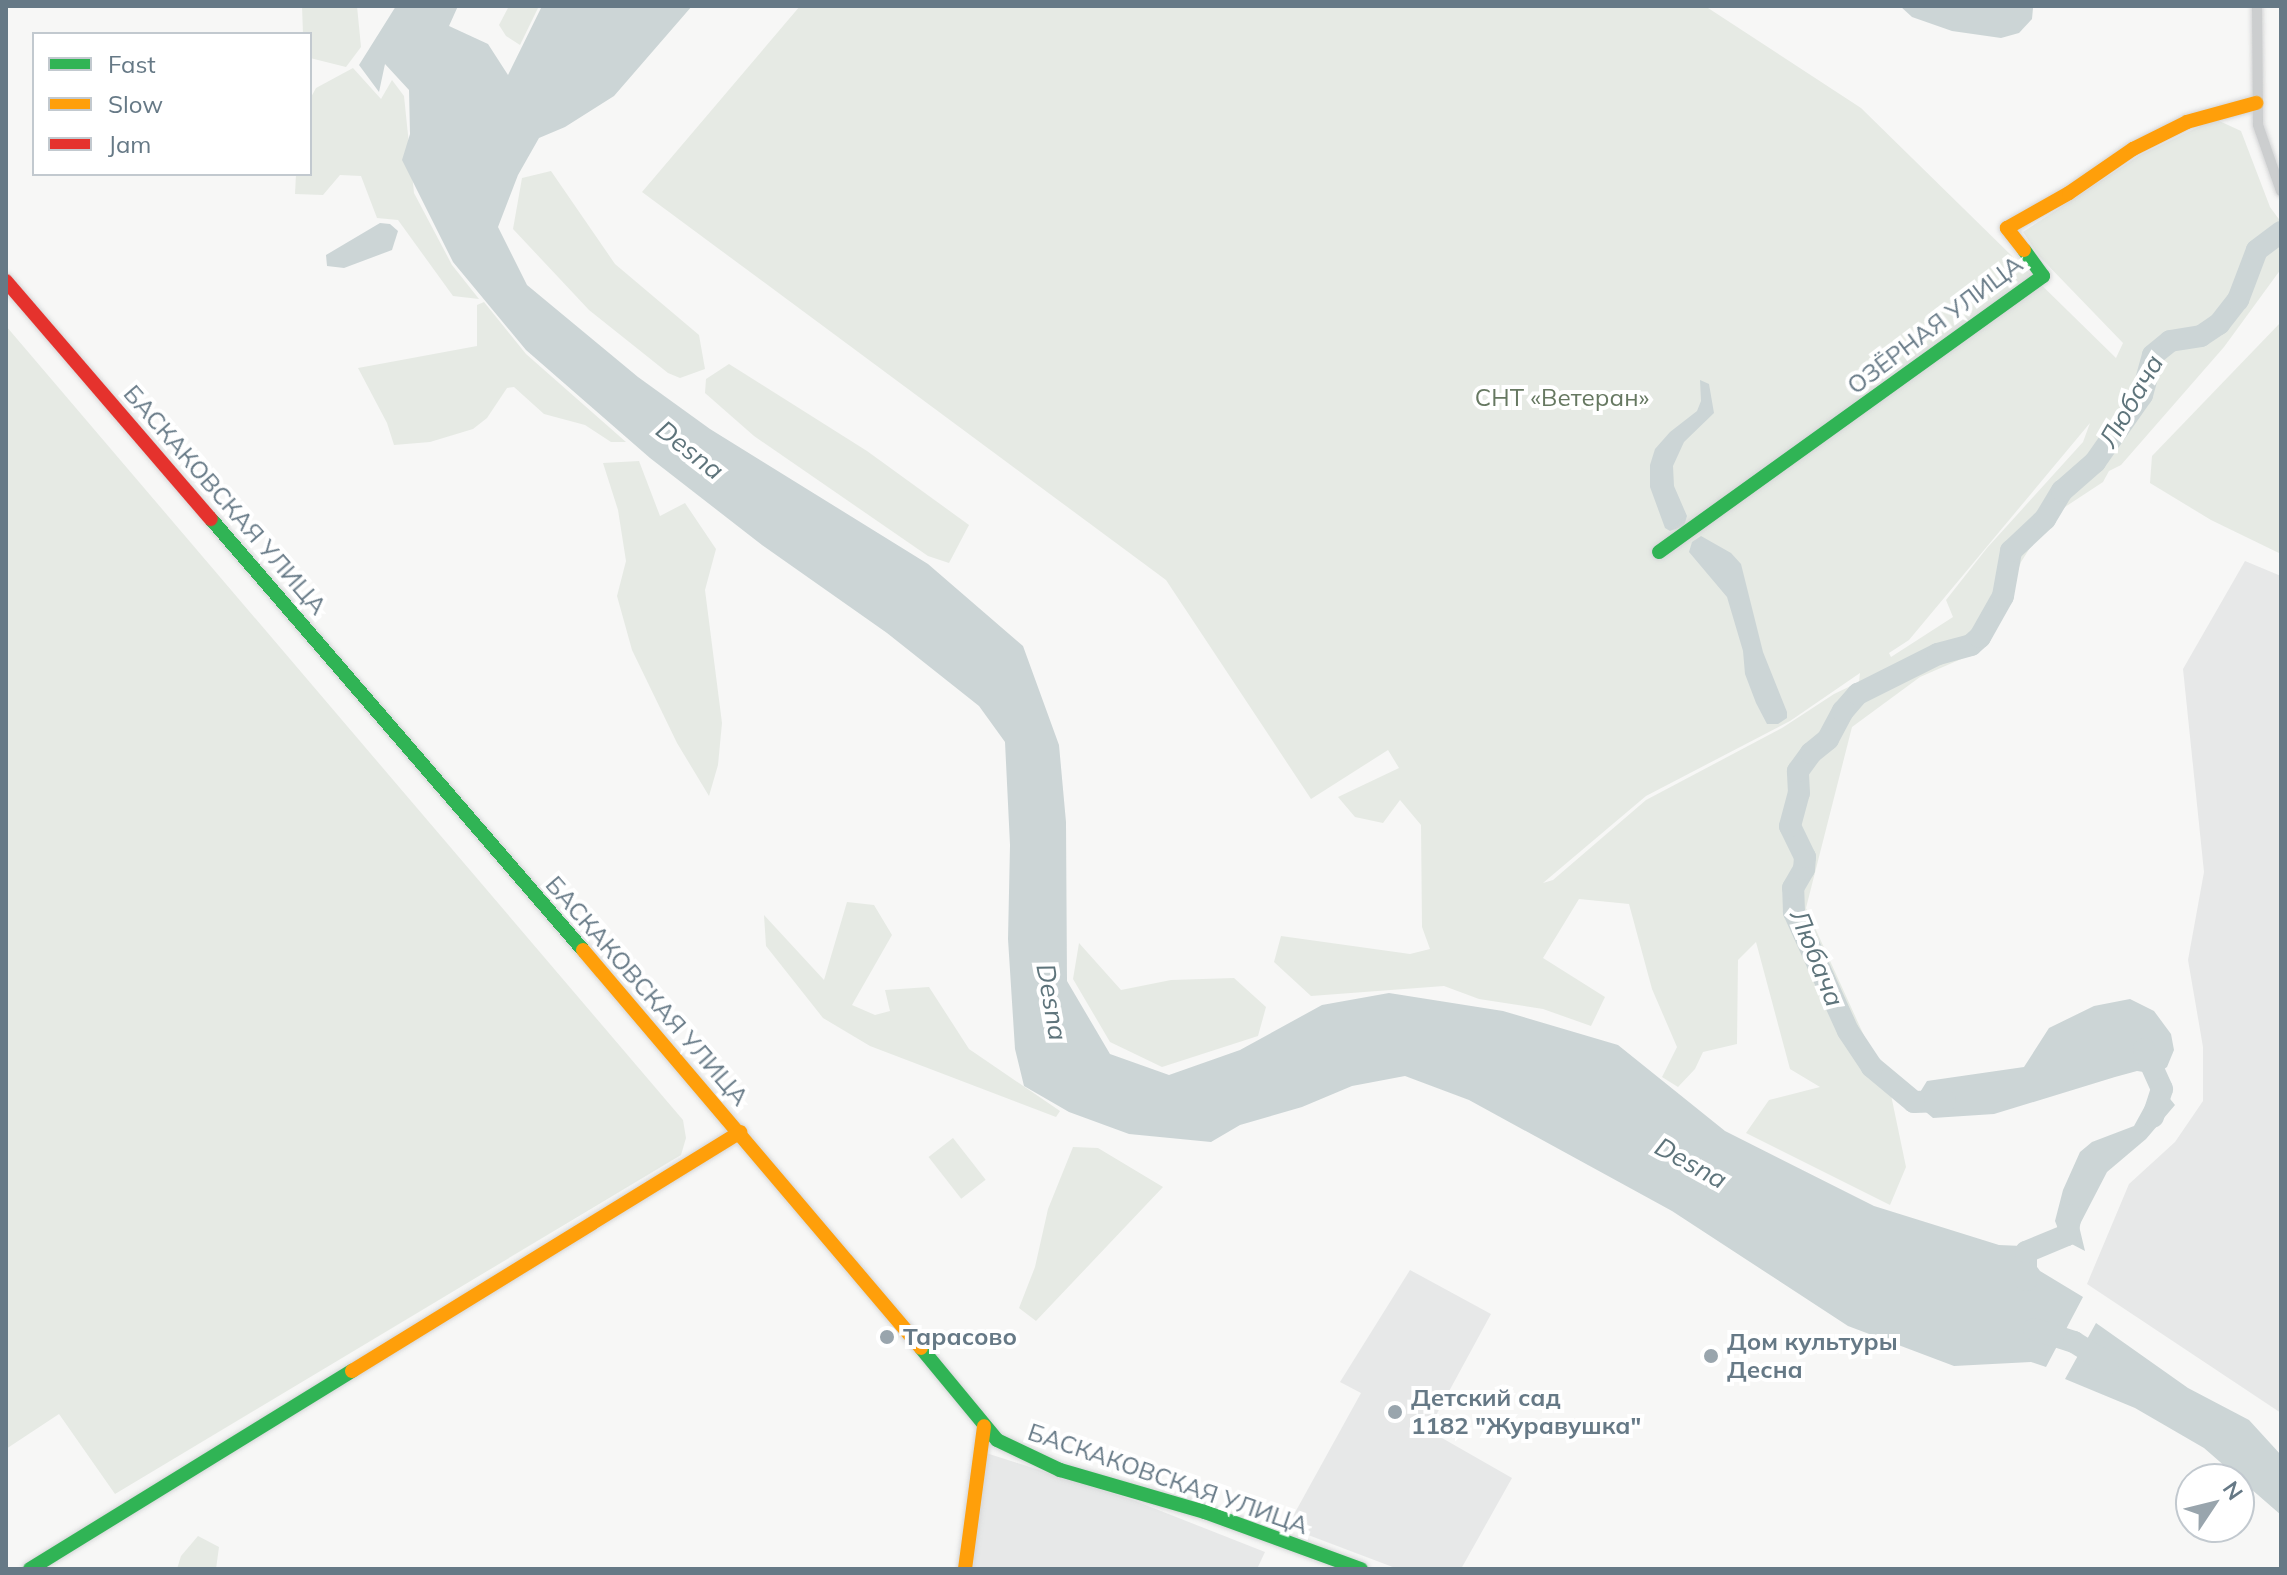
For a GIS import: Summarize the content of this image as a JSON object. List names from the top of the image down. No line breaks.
{"streets":{"street":["ОЗЁРНАЯ УЛИЦА","БАСКАКОВСКАЯ УЛИЦА"]},"water":["Любача","Desna"],"parks":["СНТ «Ветеран»"],"places":["Тарасово","Дом культуры Десна","Детский сад 1182 \"Журавушка\""],"legend":["Fast","Slow","Jam"],"north":"top right"}
